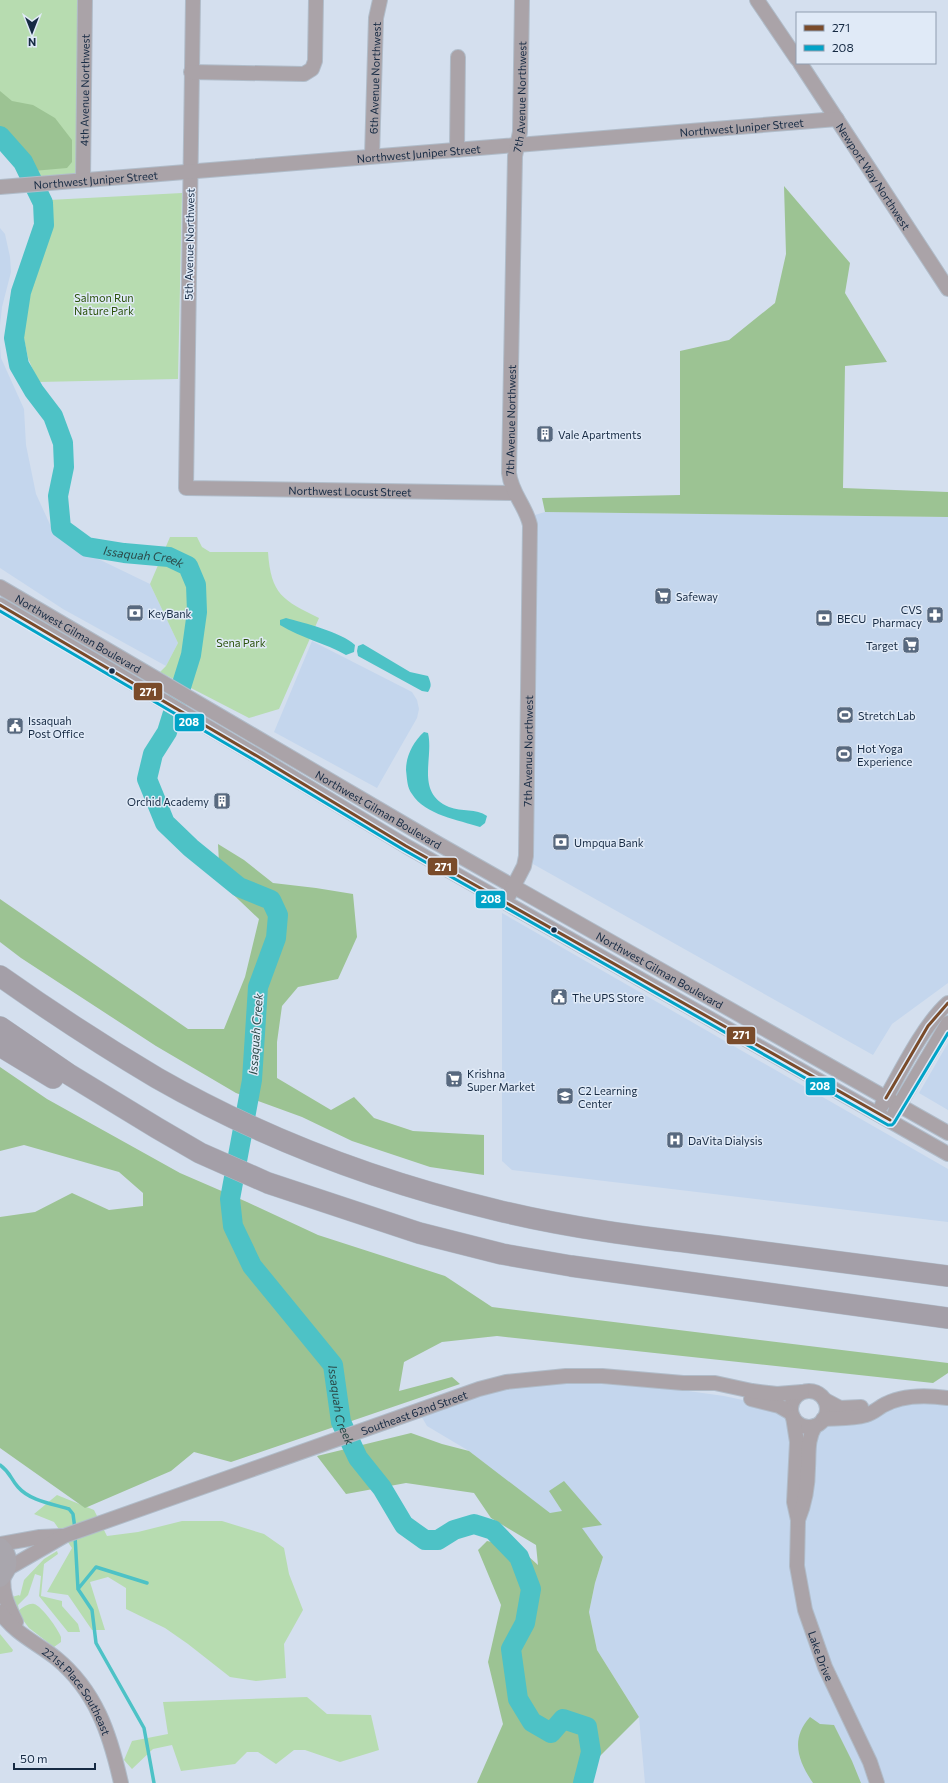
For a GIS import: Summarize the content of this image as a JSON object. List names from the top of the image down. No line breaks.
{"streets":{"street":["6th Avenue Northwest","4th Avenue Northwest","7th Avenue Northwest","Northwest Juniper Street","Newport Way Northwest","5th Avenue Northwest","Northwest Locust Street","Northwest Gilman Boulevard","Southeast 62nd Street","Lake Drive","221st Place Southeast"]},"crossings":[["6th Avenue Northwest","Northwest Juniper Street"],["4th Avenue Northwest","Northwest Juniper Street"],["7th Avenue Northwest","Northwest Juniper Street"],["7th Avenue Northwest","Northwest Locust Street"],["7th Avenue Northwest","Northwest Gilman Boulevard"],["Northwest Juniper Street","Newport Way Northwest"],["Northwest Juniper Street","5th Avenue Northwest"],["5th Avenue Northwest","Northwest Locust Street"],["Southeast 62nd Street","Lake Drive"]],"water":["Issaquah Creek"],"parks":["Salmon Run Nature Park","Sena Park"],"places":{"building":["Vale Apartments","Orchid Academy"],"supermarket":["Safeway","Target","Krishna Super Market"],"bank":["KeyBank","BECU","Umpqua Bank"],"pharmacy":["CVS Pharmacy"],"sports":["Stretch Lab","Hot Yoga Experience"],"public building":["Issaquah Post Office","The UPS Store"],"school or university":["C2 Learning Center"],"hospital":["DaVita Dialysis"]},"lines":["transit line 271","transit line 208"],"legend":["271","208"],"scale_bar":"50 m","north":"bottom"}
